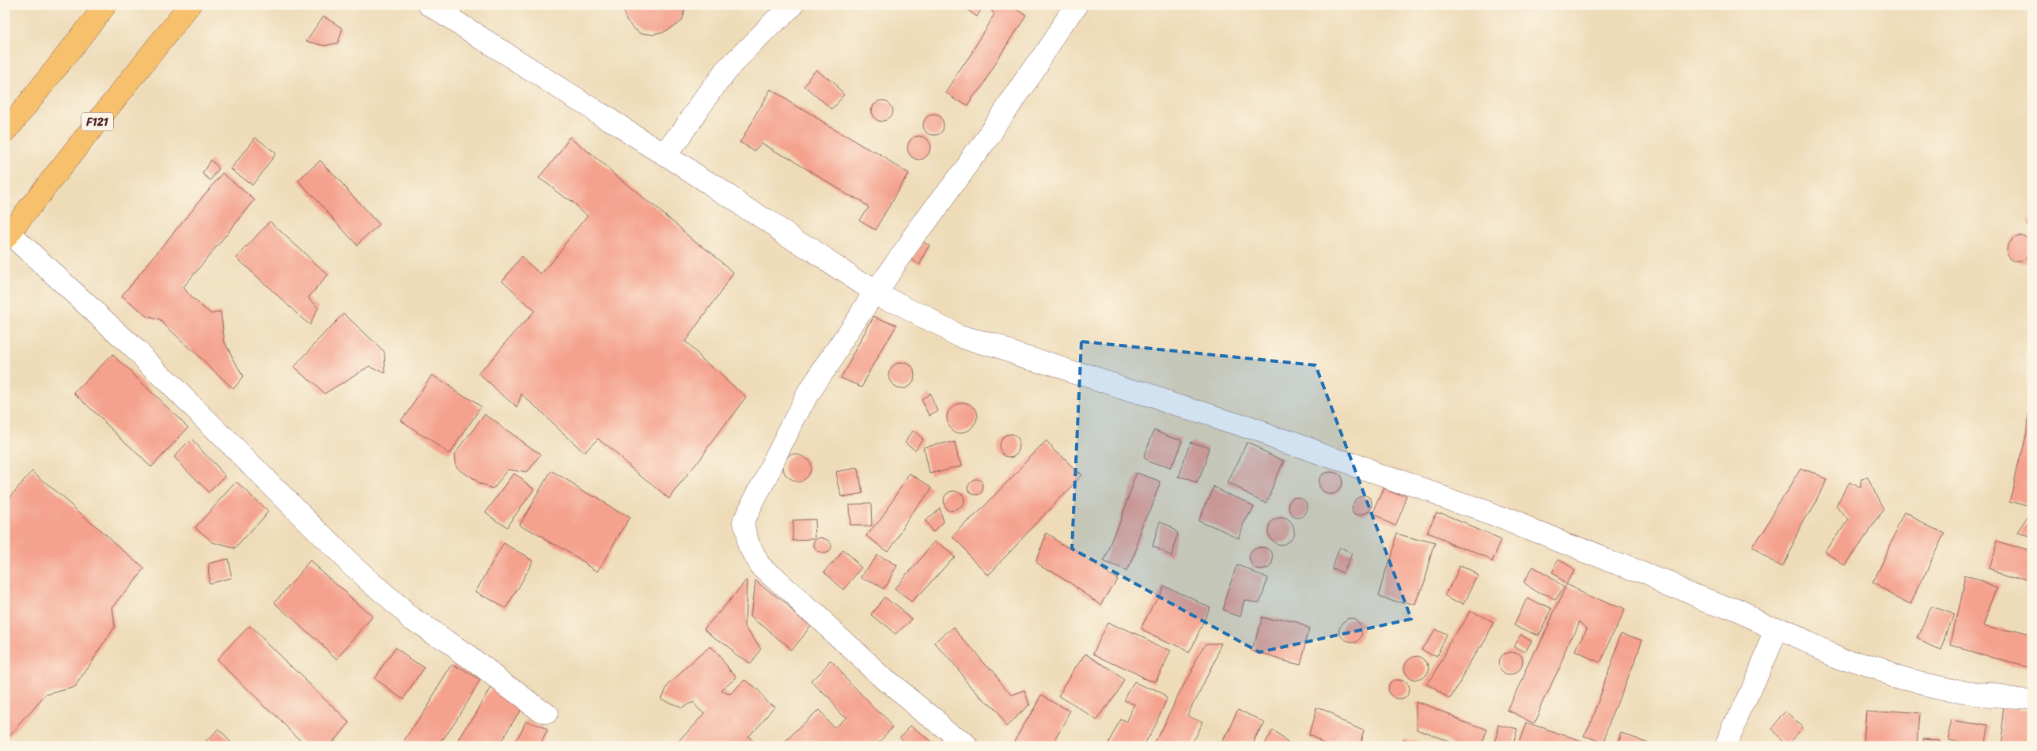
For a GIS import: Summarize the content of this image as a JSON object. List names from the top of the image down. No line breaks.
{"streets":{"main road":["F121"]}}
